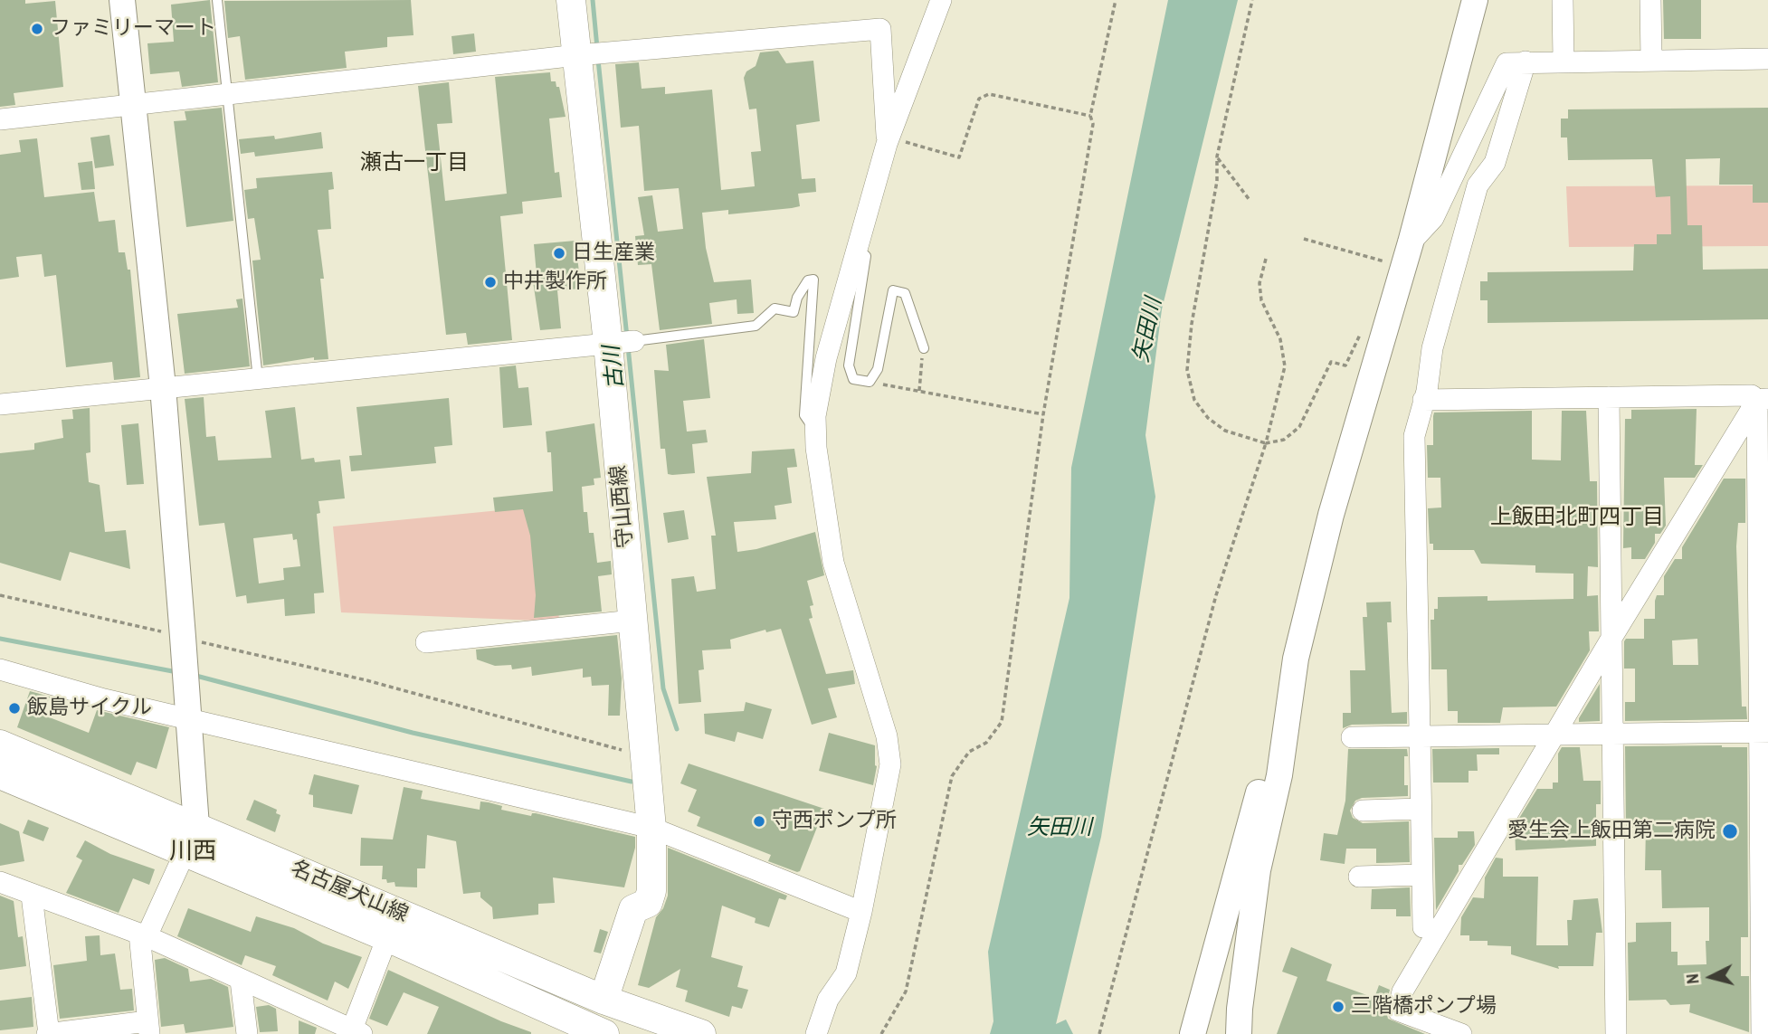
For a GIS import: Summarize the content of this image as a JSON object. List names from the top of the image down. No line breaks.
{"streets":{"main road":["守山西線","名古屋犬山線"]},"crossings":[["守山西線","名古屋犬山線"]],"districts":["瀬古一丁目","上飯田北町四丁目","川西"],"water":["矢田川","古川"],"places":["ファミリーマート","日生産業","中井製作所","飯島サイクル","守西ポンプ所","愛生会上飯田第二病院","三階橋ポンプ場"],"north":"left"}
